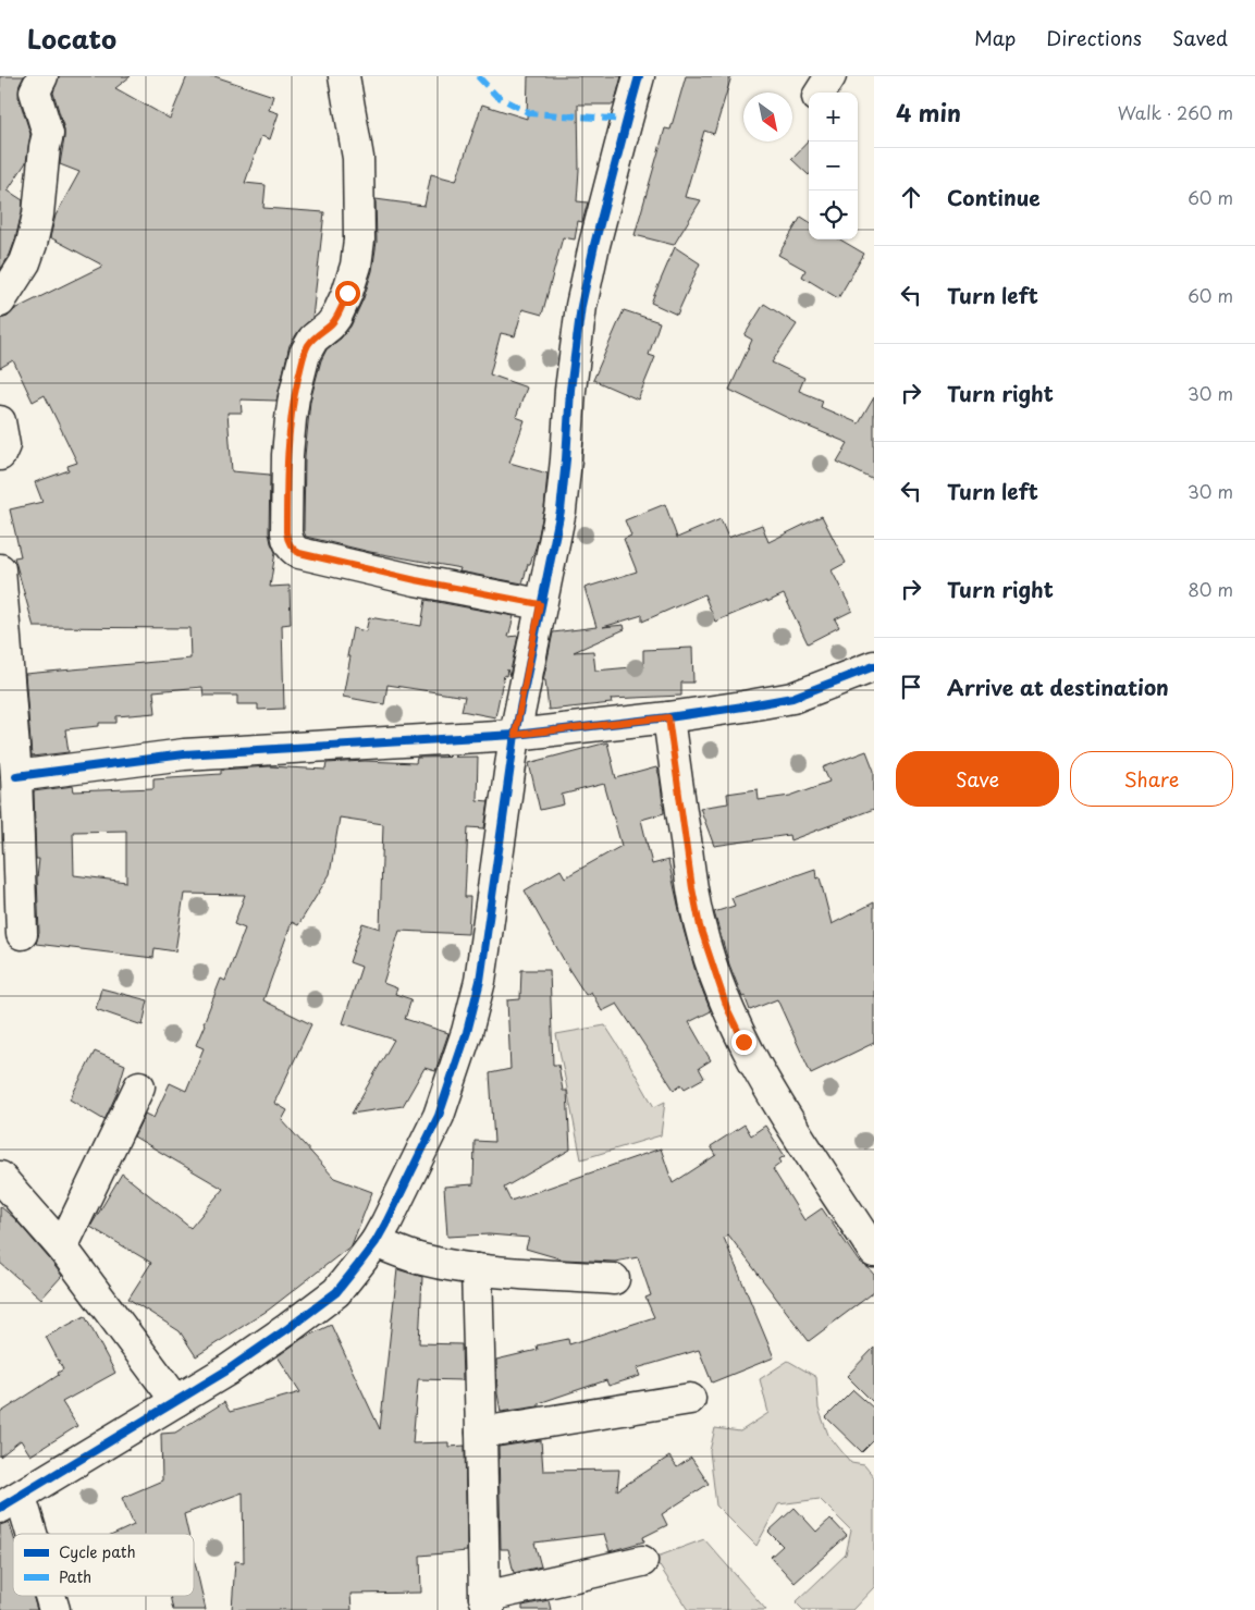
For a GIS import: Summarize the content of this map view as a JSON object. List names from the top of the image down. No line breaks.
{"legend":["Cycle path","Path"],"north":"bottom right","page":{"header":"Locato","nav":["Map","Directions","Saved"],"heading":["4 min","Walk · 260 m"],"map_buttons":["+","−"],"list":[["Continue","60 m"],["Turn left","60 m"],["Turn right","30 m"],["Turn left","30 m"],["Turn right","80 m"],"Arrive at destination"],"buttons":["Save","Share"]}}
